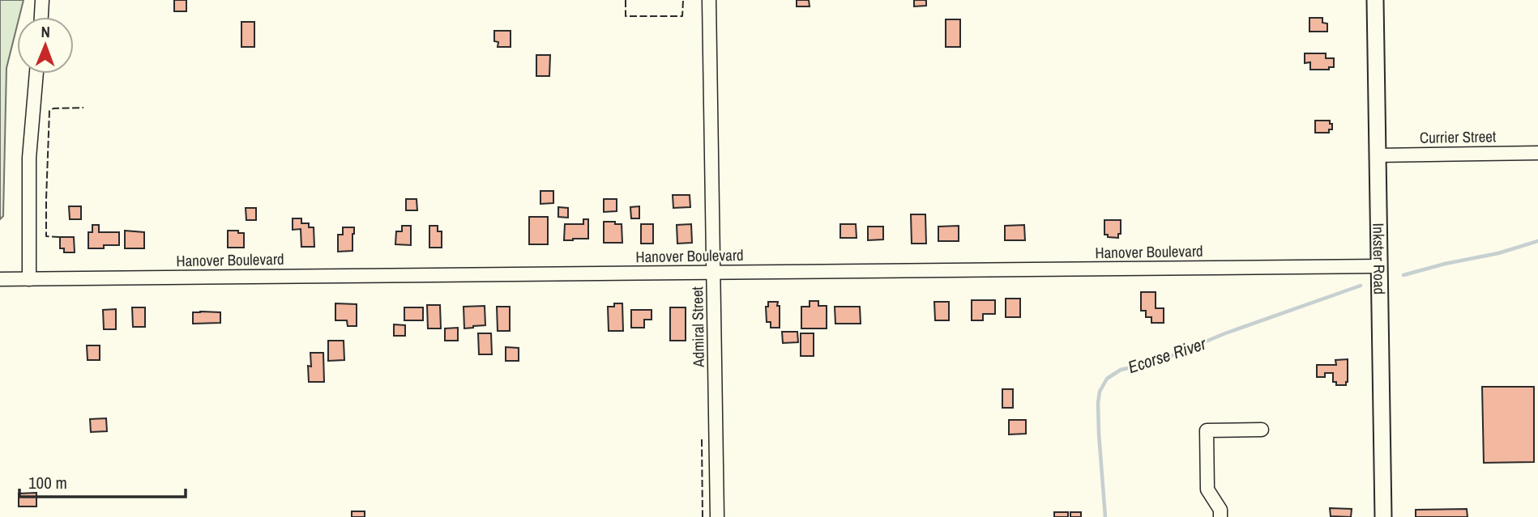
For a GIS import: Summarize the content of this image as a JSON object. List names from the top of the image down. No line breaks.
{"streets":{"main road":["Inkster Road"],"street":["Currier Street","Hanover Boulevard","Admiral Street"]},"crossings":[["Currier Street","Inkster Road"],["Hanover Boulevard","Inkster Road"],["Hanover Boulevard","Admiral Street"]],"water":["Ecorse River"],"scale_bar":"100 m","north":"top"}
